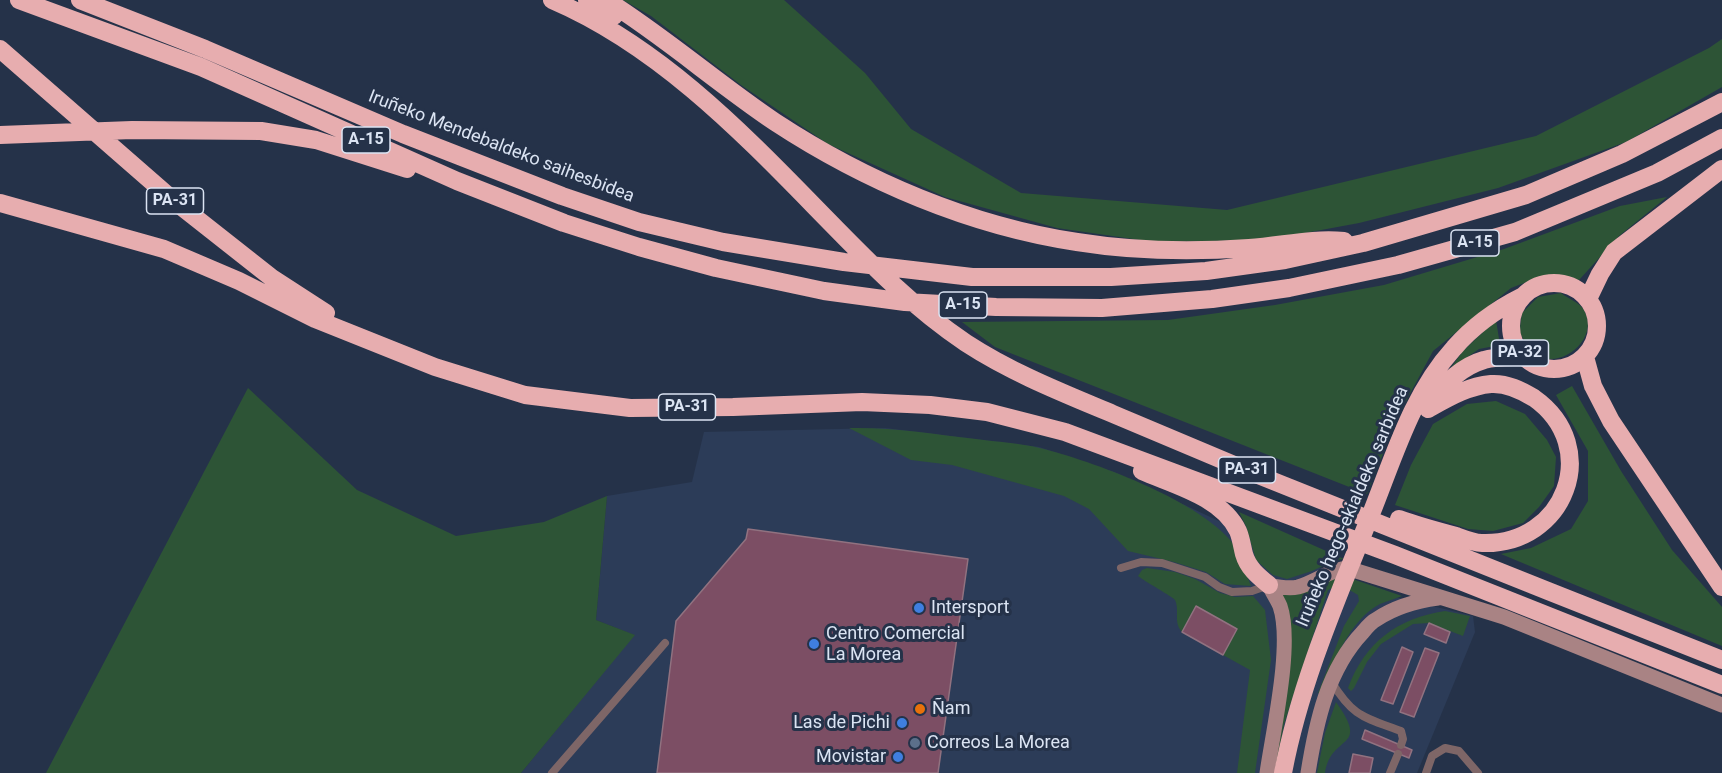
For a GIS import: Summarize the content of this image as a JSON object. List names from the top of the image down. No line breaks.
{"streets":{"highway":["A-15","Iruñeko Mendebaldeko saihesbidea","PA-31","PA-32","Iruñeko hego-ekialdeko sarbidea"]},"crossings":[["PA-32","Iruñeko hego-ekialdeko sarbidea"]],"places":["Intersport","Centro Comercial La Morea","Ñam","Las de Pichi","Correos La Morea","Movistar"]}
